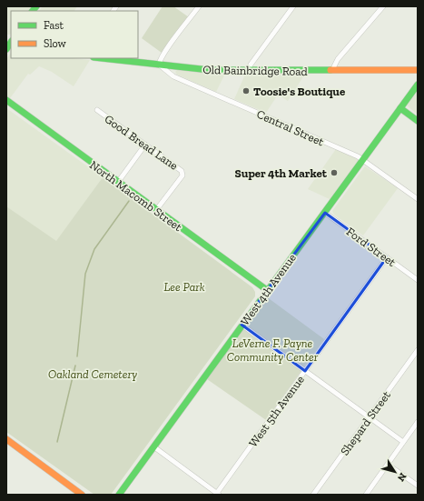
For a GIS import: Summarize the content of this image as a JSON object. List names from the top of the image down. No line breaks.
{"streets":{"street":["Old Bainbridge Road","Central Street","Good Bread Lane","North Macomb Street","Ford Street","West 4th Avenue","West 5th Avenue","Shepard Street"]},"crossings":[["Old Bainbridge Road","Central Street"],["Central Street","West 4th Avenue"],["Good Bread Lane","North Macomb Street"],["North Macomb Street","West 4th Avenue"],["Ford Street","West 4th Avenue"],["Ford Street","West 5th Avenue"]],"parks":["Lee Park","LeVerne F. Payne Community Center","Oakland Cemetery"],"places":["Toosie's Boutique","Super 4th Market"],"legend":["Fast","Slow"],"north":"bottom right"}
